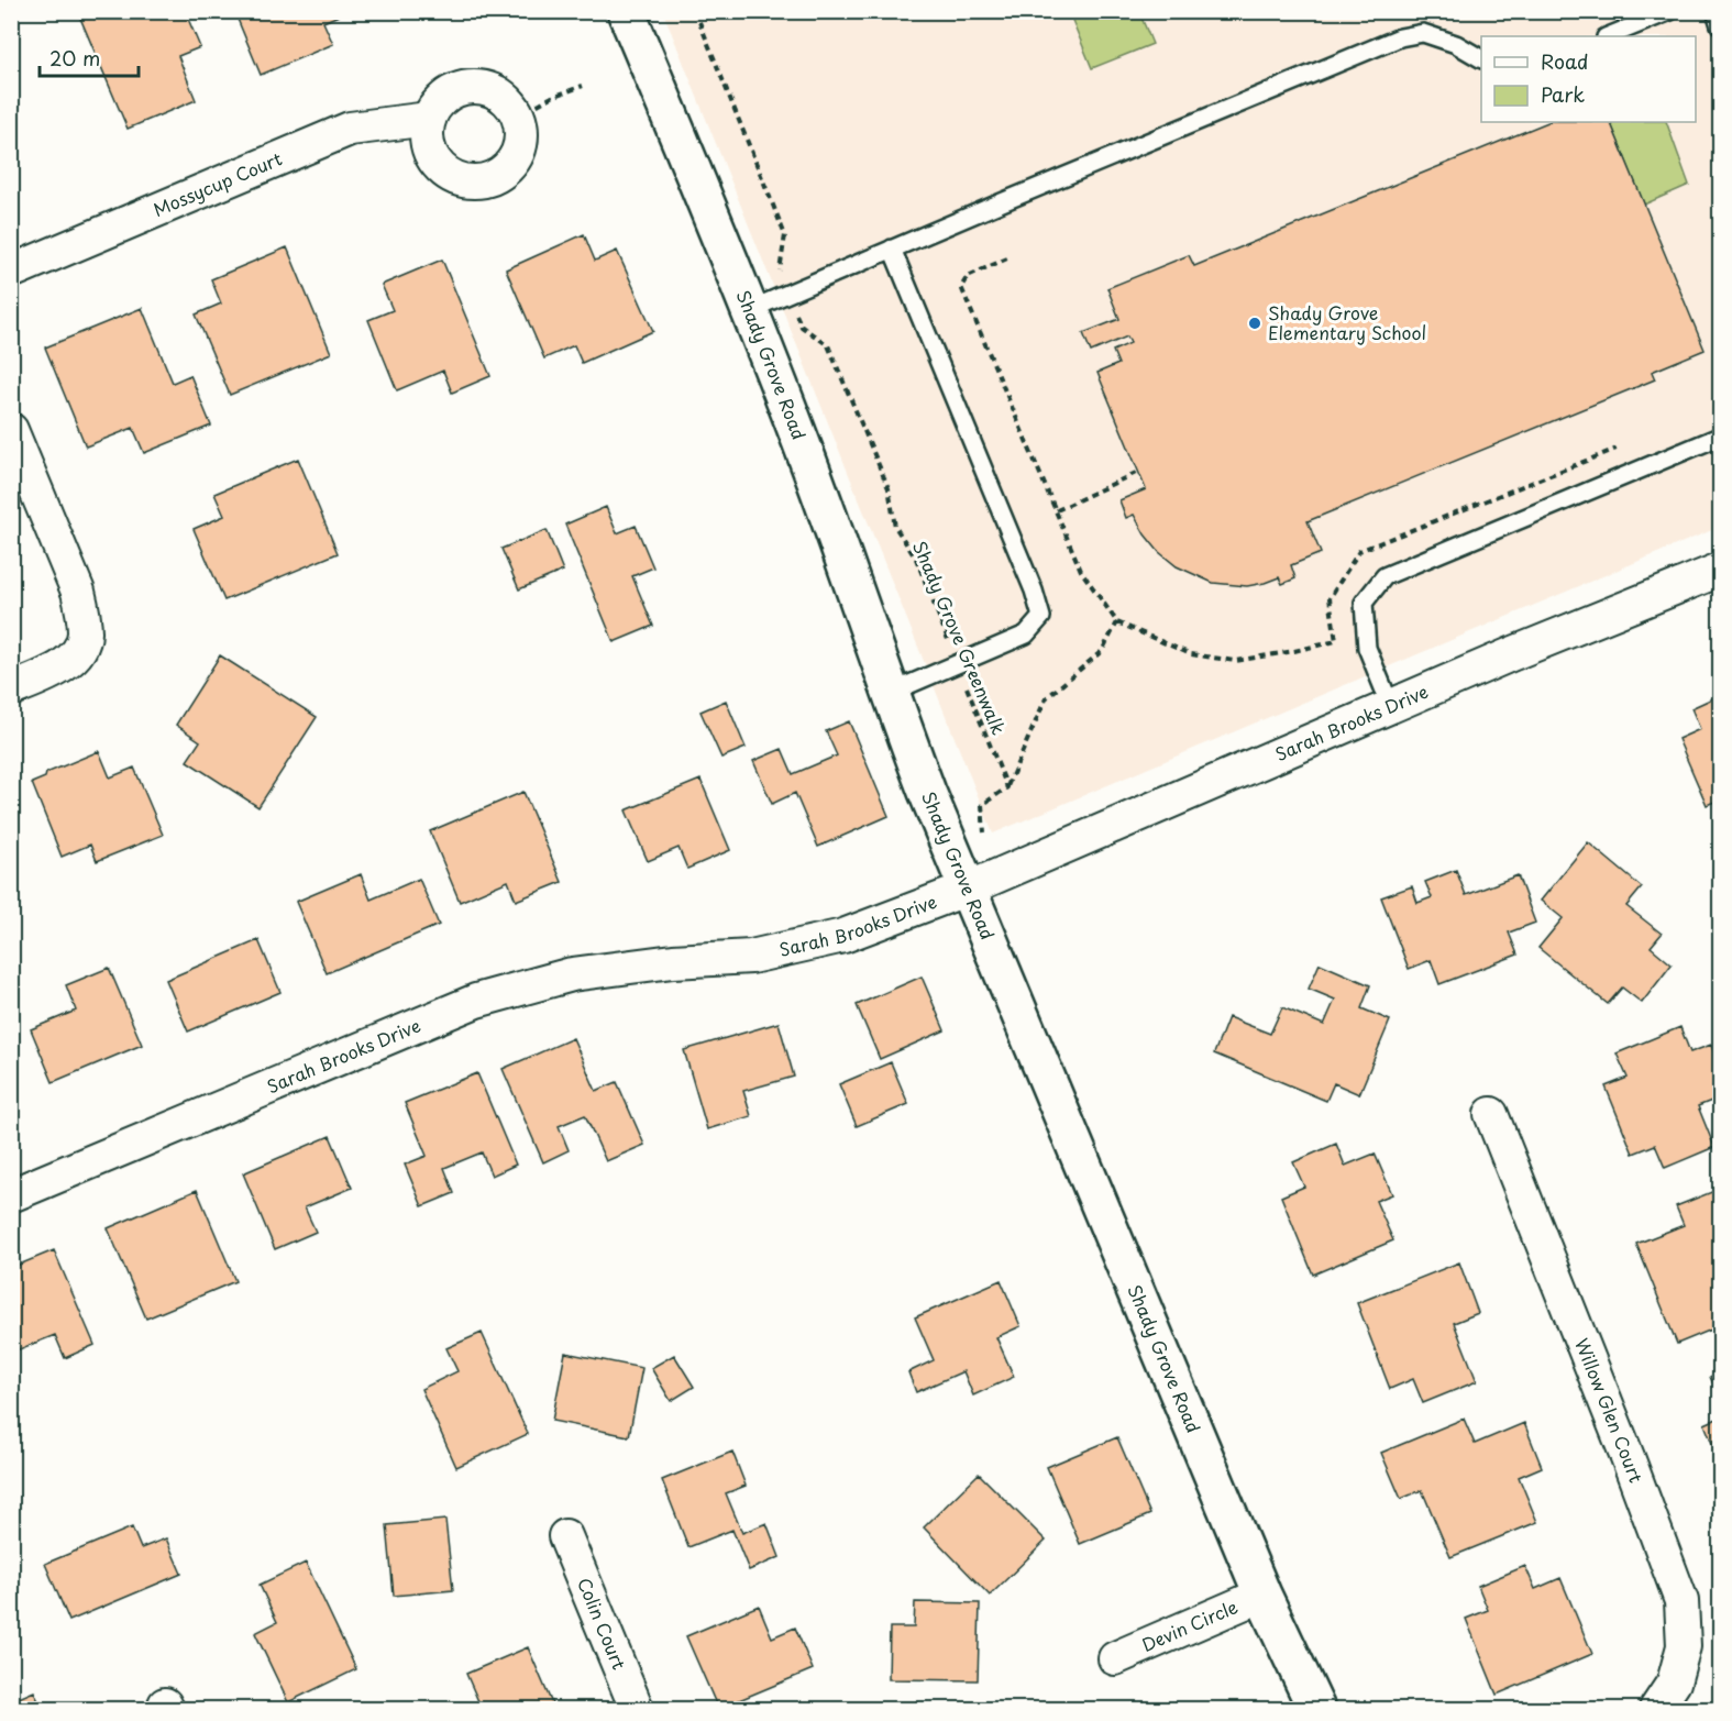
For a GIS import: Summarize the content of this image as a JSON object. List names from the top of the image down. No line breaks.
{"streets":{"main road":["Shady Grove Road"],"street":["Mossycup Court","Sarah Brooks Drive","Willow Glen Court","Colin Court","Devin Circle"],"path":["Shady Grove Greenwalk"]},"crossings":[["Shady Grove Road","Sarah Brooks Drive"],["Shady Grove Road","Devin Circle"]],"places":["Shady Grove Elementary School"],"legend":["Road","Park"],"scale_bar":"20 m"}
